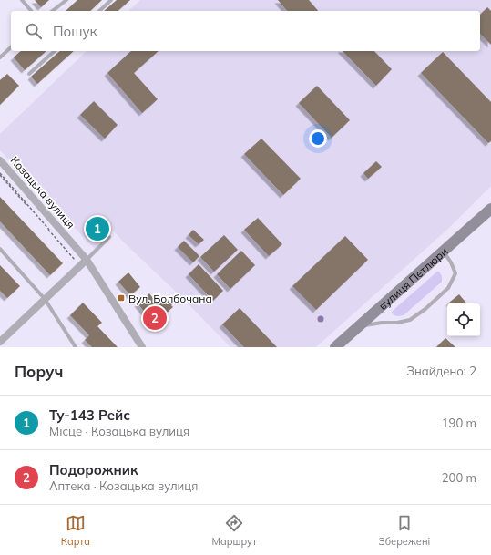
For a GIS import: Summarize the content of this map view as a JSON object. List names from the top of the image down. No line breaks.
{"streets":{"main road":["вулиця Петлюри"],"street":["Козацька вулиця"]},"places":{"transit":["Вул. Болбочана"]},"page":{"search":"Пошук","pins":["1","2"],"heading":["Поруч","Знайдено: 2"],"list":[{"mark":"1","name":"Ту-143 Рейс","note":"Місце · Козацька вулиця","value":"190 m"},{"mark":"2","name":"Подорожник","note":"Аптека · Козацька вулиця","value":"200 m"}],"nav":["Карта","Маршрут","Збережені"]}}
